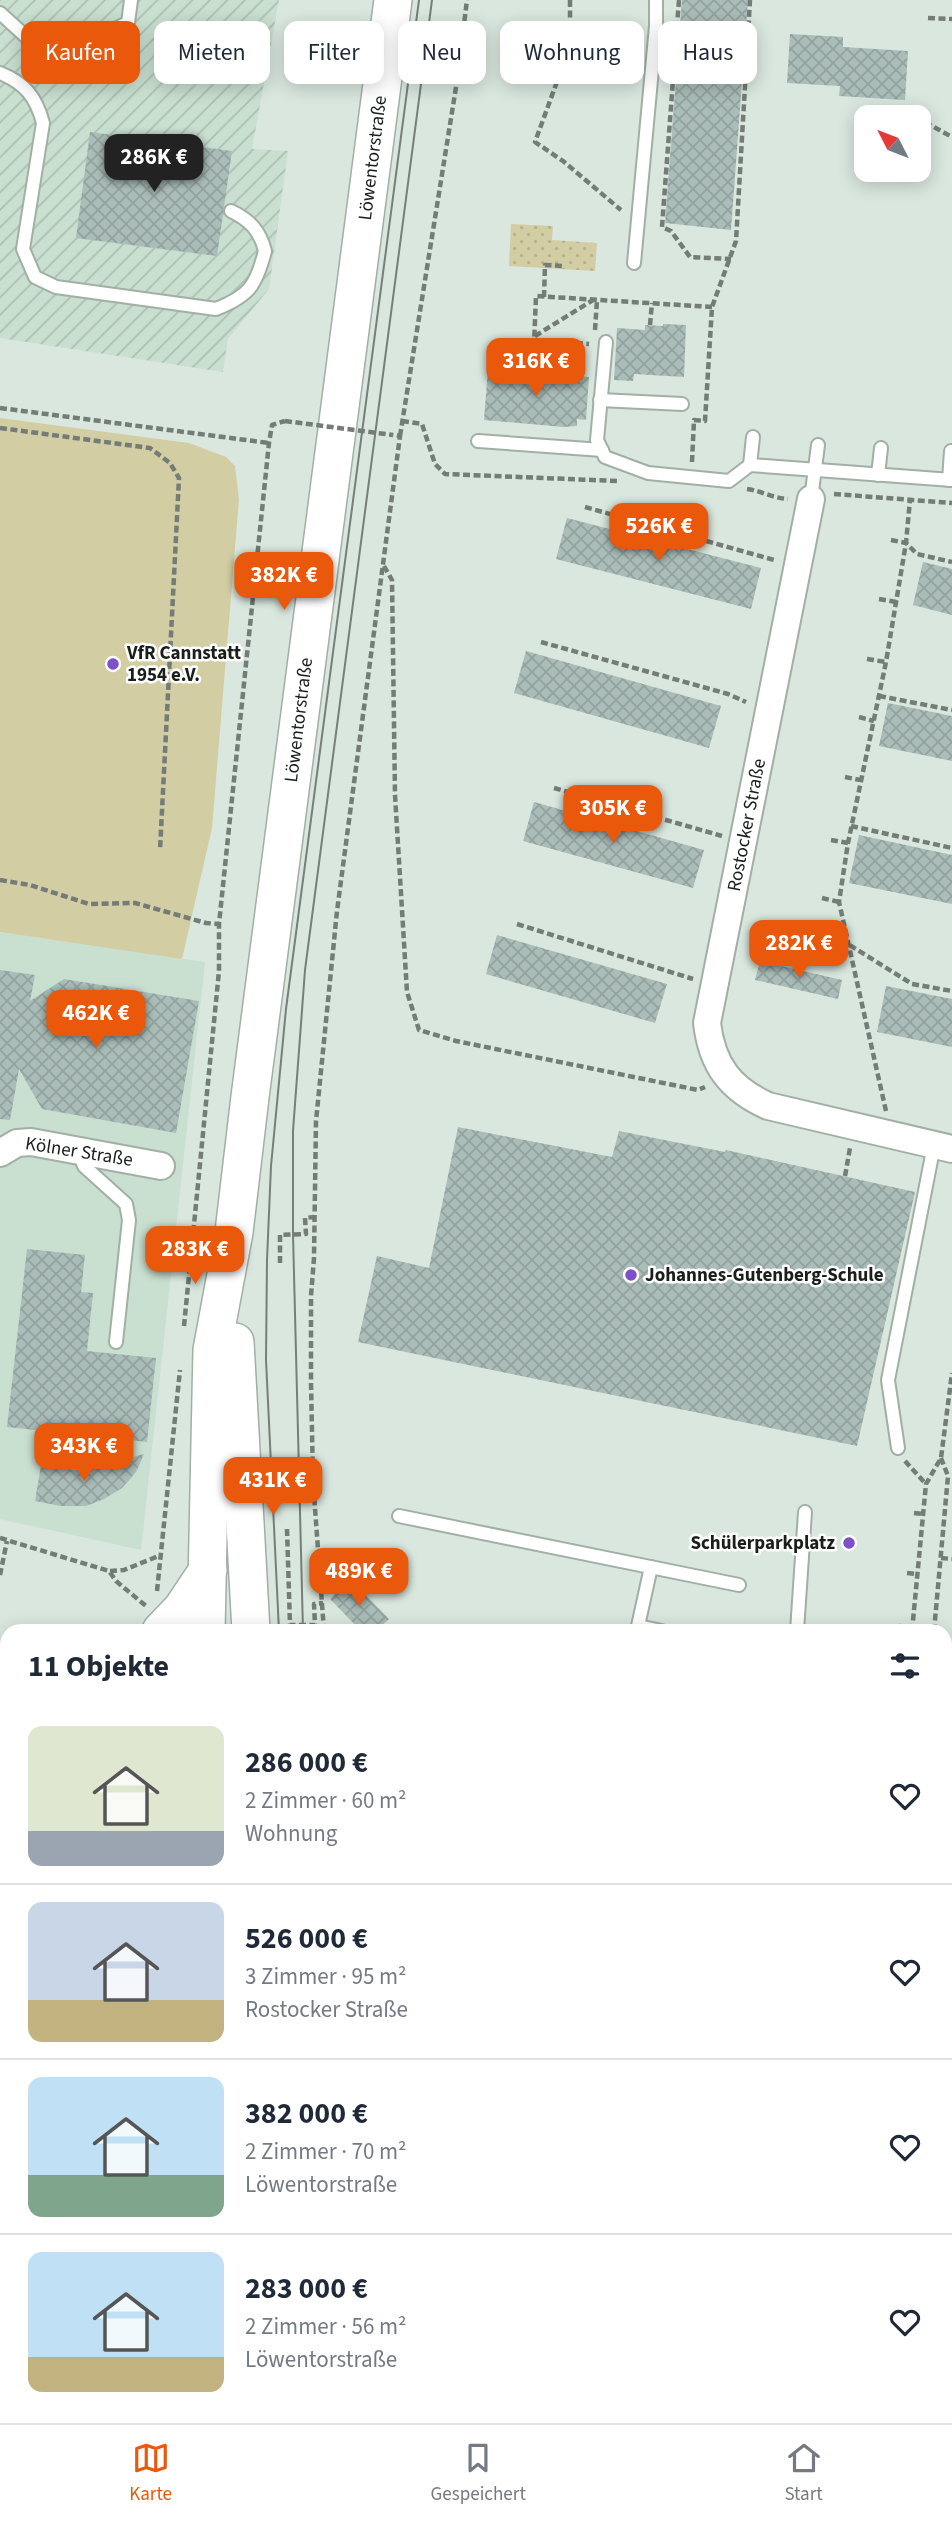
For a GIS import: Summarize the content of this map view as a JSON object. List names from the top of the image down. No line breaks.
{"streets":{"main road":["Löwentorstraße"],"street":["Rostocker Straße","Kölner Straße"]},"places":["VfR Cannstatt 1954 e.V.","Johannes-Gutenberg-Schule","Schülerparkplatz"],"north":"top left","page":{"chip":["Kaufen","Mieten","Filter","Neu","Wohnung","Haus"],"price":["286K €","316K €","526K €","382K €","305K €","282K €","462K €","283K €","343K €","431K €","489K €"],"heading":"11 Objekte","list":[{"name":"286 000 €","note":"2 Zimmer · 60 m² · Wohnung"},{"name":"526 000 €","note":"3 Zimmer · 95 m² · Rostocker Straße"},{"name":"382 000 €","note":"2 Zimmer · 70 m² · Löwentorstraße"},{"name":"283 000 €","note":"2 Zimmer · 56 m² · Löwentorstraße"}],"tabs":["Karte","Gespeichert","Start"]}}
